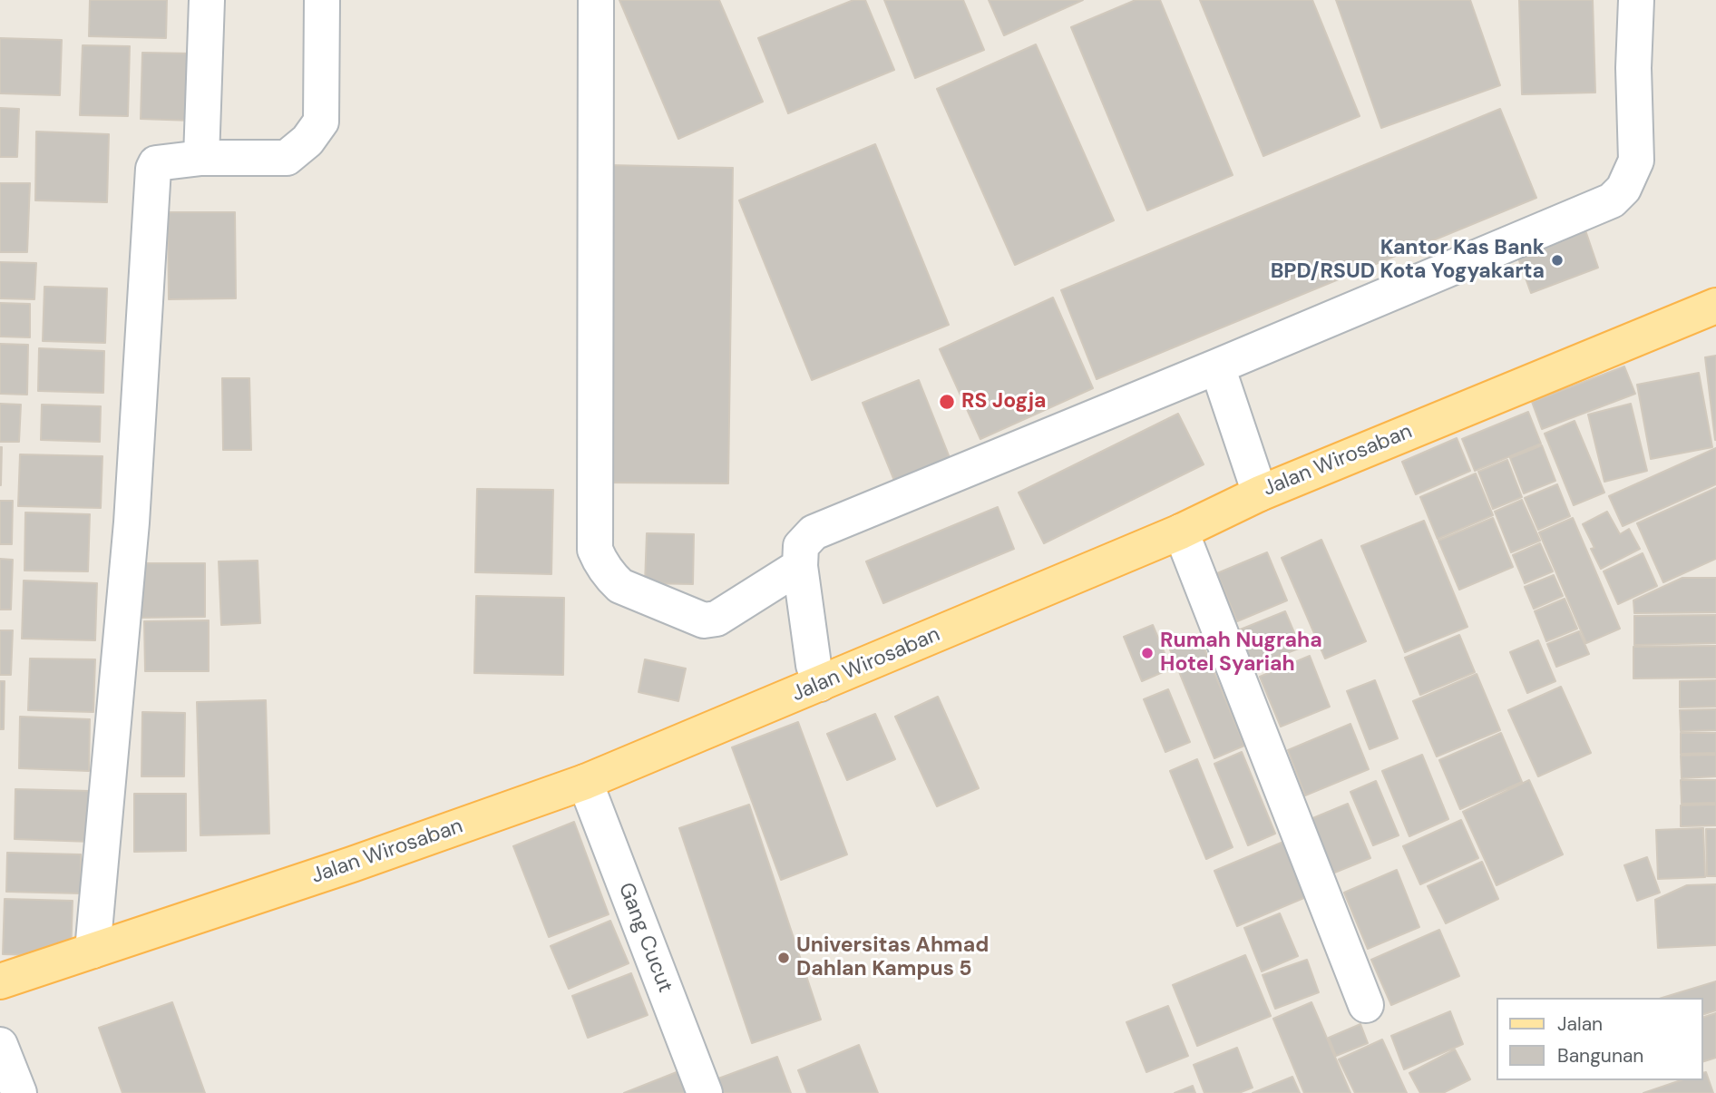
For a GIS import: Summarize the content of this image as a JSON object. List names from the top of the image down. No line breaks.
{"streets":{"main road":["Jalan Wirosaban"],"street":["Gang Cucut"]},"crossings":[["Jalan Wirosaban","Gang Cucut"]],"places":["Kantor Kas Bank BPD/RSUD Kota Yogyakarta","RS Jogja","Rumah Nugraha Hotel Syariah","Universitas Ahmad Dahlan Kampus 5"],"legend":["Jalan","Bangunan"]}
